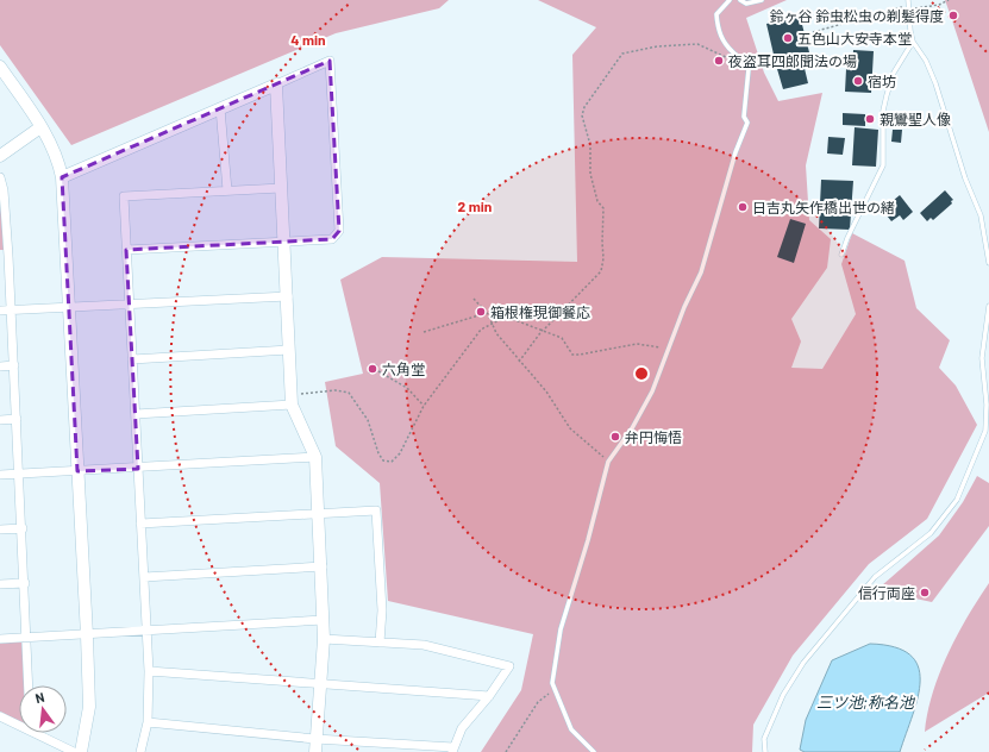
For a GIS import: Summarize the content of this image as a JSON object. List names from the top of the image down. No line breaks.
{"water":["三ツ池;称名池"],"places":["鈴ヶ谷 鈴虫松虫の剃髪得度","五色山大安寺本堂","夜盗耳四郎聞法の場","宿坊","親鸞聖人像","日吉丸矢作橋出世の緒","箱根権現御餐応","六角堂","弁円悔悟","信行両座"],"north":"top","rings":["4 min","2 min"]}
